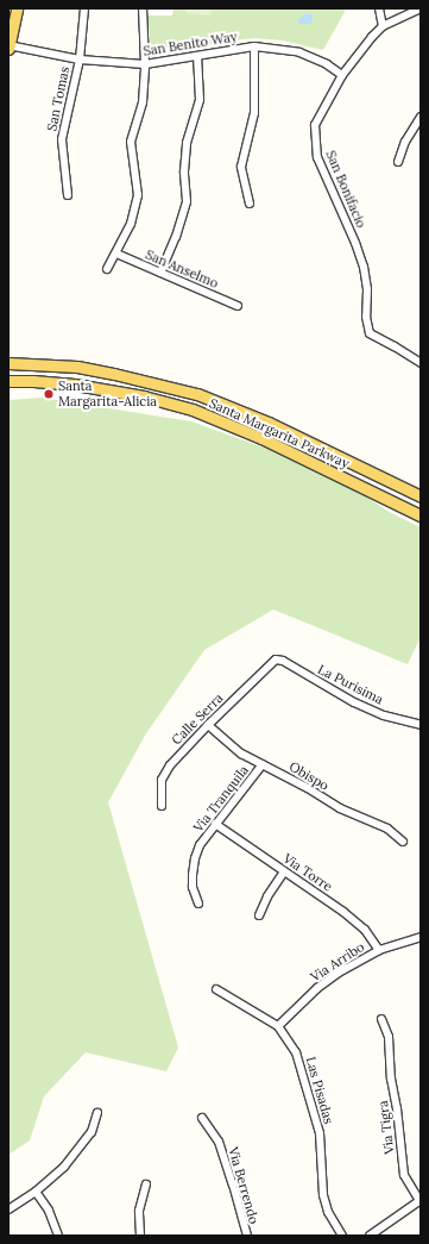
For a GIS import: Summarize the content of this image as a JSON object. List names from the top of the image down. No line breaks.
{"streets":{"main road":["Santa Margarita Parkway"],"street":["San Benito Way","San Tomas","San Bonifacio","San Anselmo","La Purisima","Calle Serra","Obispo","Via Tranquila","Via Torre","Via Arribo","Las Pisadas","Via Tigra","Via Berrendo"]},"crossings":[["San Benito Way","San Tomas"],["San Benito Way","San Bonifacio"],["La Purisima","Calle Serra"],["Calle Serra","Obispo"],["Obispo","Via Tranquila"],["Via Tranquila","Via Torre"],["Via Torre","Via Arribo"],["Via Arribo","Las Pisadas"]],"places":["Santa Margarita-Alicia"]}
